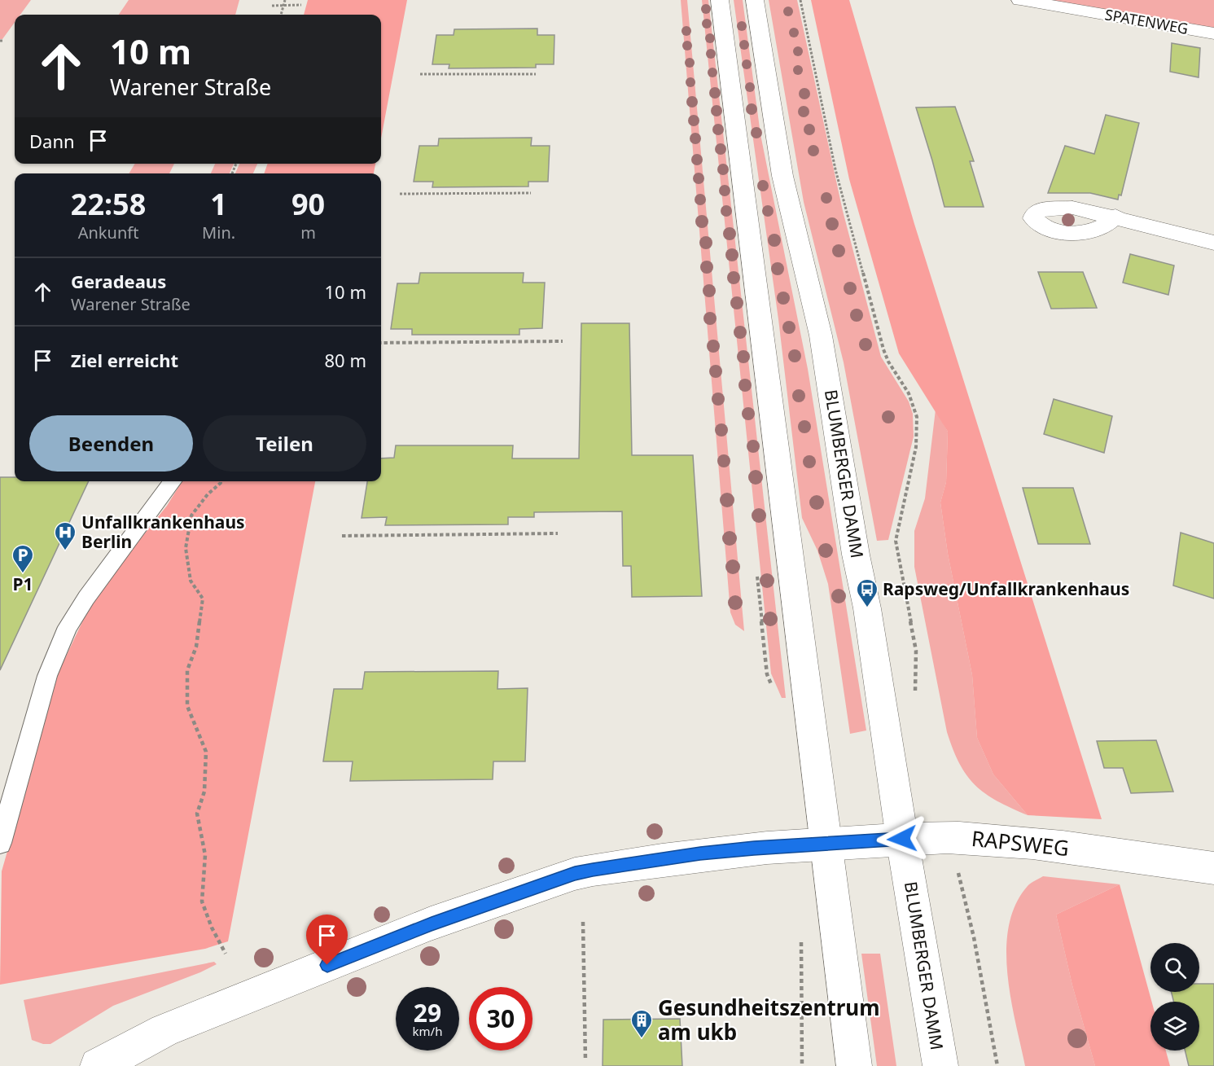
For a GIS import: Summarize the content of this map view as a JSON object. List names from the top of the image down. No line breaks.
{"streets":{"main road":["SPATENWEG","BLUMBERGER DAMM","RAPSWEG"]},"crossings":[["BLUMBERGER DAMM","RAPSWEG"]],"places":{"hospital":["Unfallkrankenhaus Berlin"],"parking":["P1"],"bus stop":["Rapsweg/Unfallkrankenhaus"],"building":["Gesundheitszentrum am ukb"]},"page":{"turn":["10 m","Warener Straße"],"then":"Dann","eta":["22:58","Ankunft","1","Min.","90","m"],"list":[{"name":"Geradeaus","note":"Warener Straße","value":"10 m"},{"name":"Ziel erreicht","value":"80 m"}],"buttons":["Beenden","Teilen"],"speed":"29 km/h","limit":"30"}}
